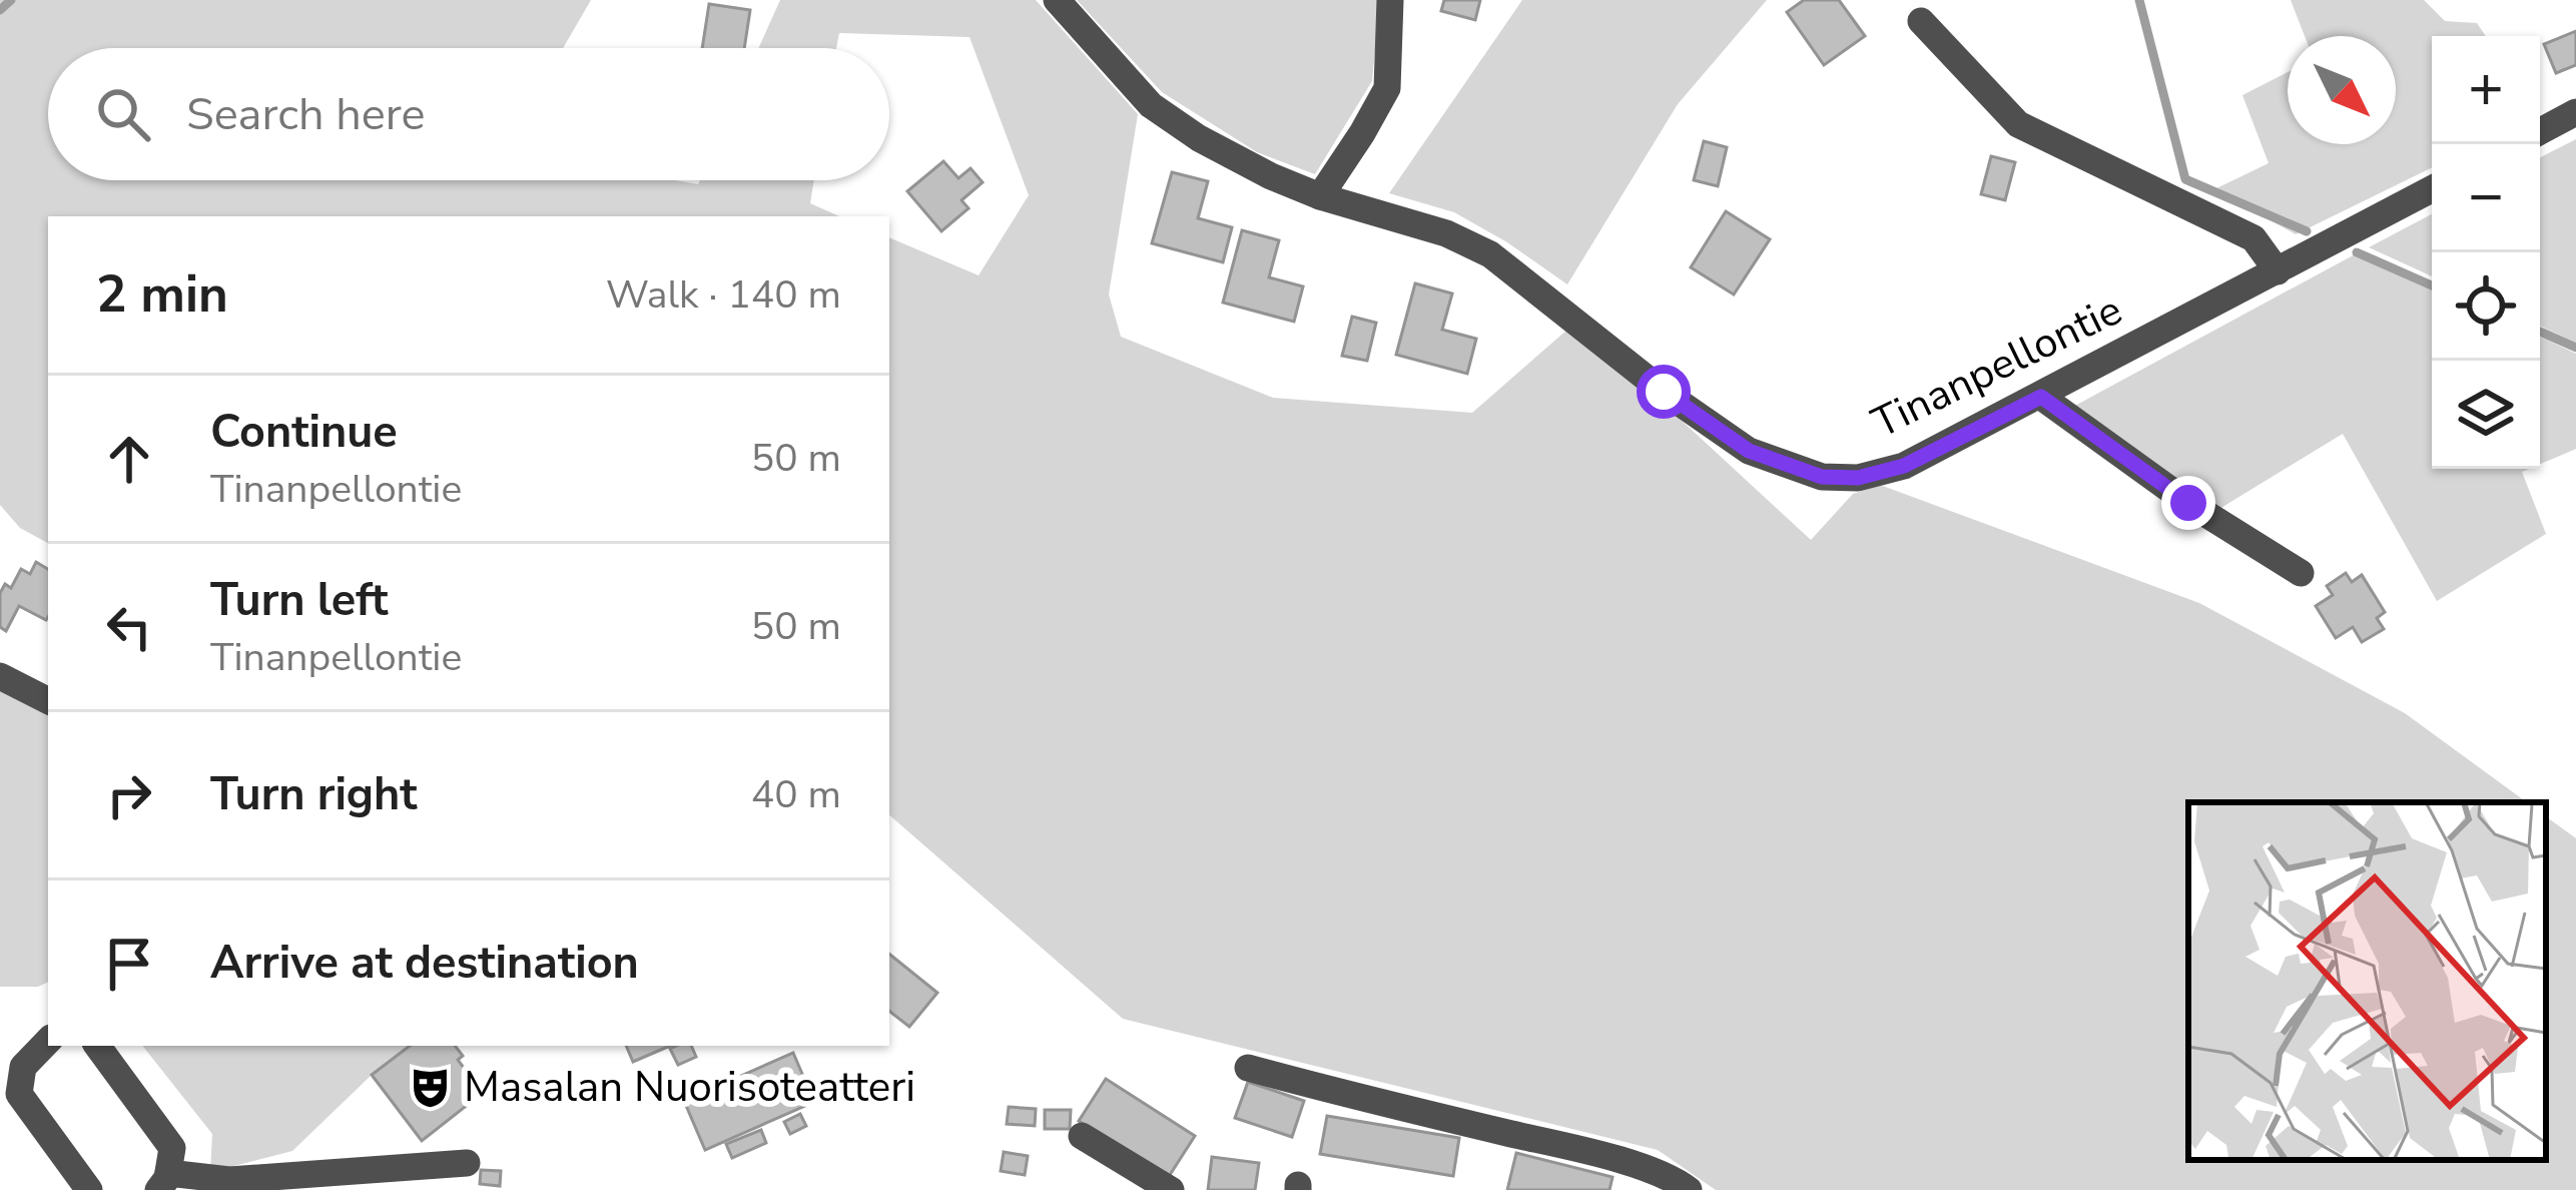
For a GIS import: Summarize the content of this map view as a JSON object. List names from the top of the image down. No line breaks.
{"streets":{"street":["Tinanpellontie"]},"places":{"theatre":["Masalan Nuorisoteatteri"]},"north":"bottom right","page":{"map_buttons":["+","−"],"search":"Search here","heading":["2 min","Walk · 140 m"],"list":[["Continue","Tinanpellontie","50 m"],["Turn left","Tinanpellontie","50 m"],["Turn right","40 m"],"Arrive at destination"]}}
